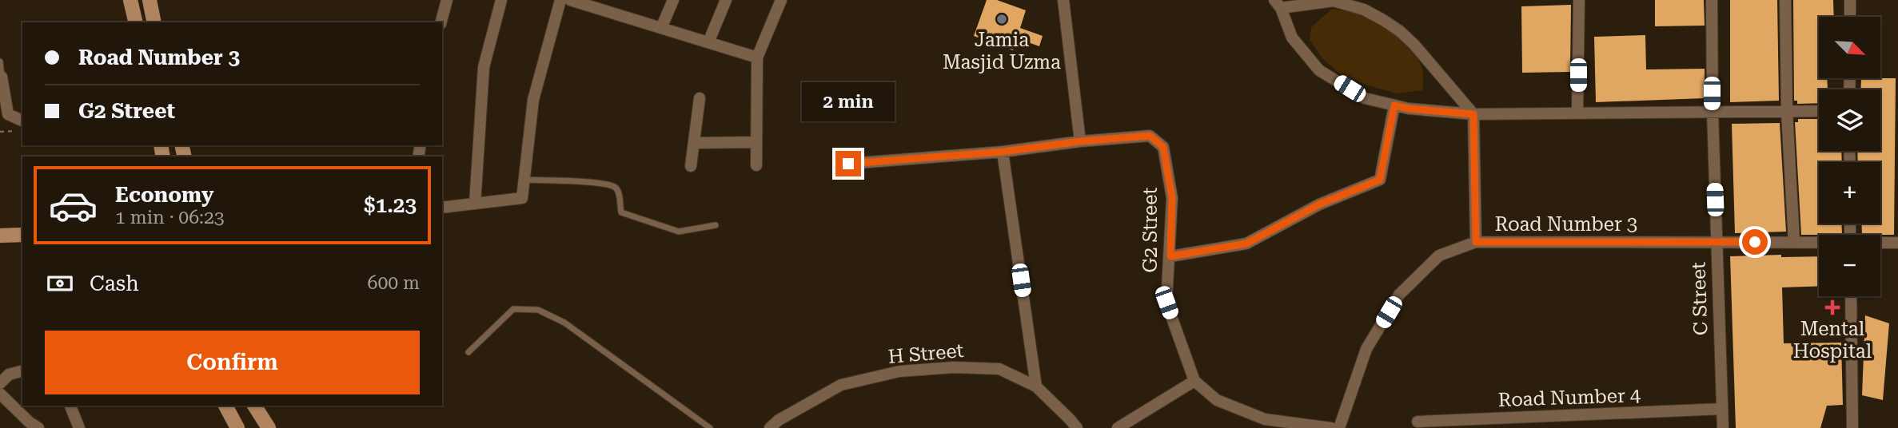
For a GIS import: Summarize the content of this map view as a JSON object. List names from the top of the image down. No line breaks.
{"streets":{"street":["Road Number 3","G2 Street","C Street","H Street","Road Number 4"]},"crossings":[["Road Number 3","C Street"],["C Street","Road Number 4"]],"places":{"other":["Jamia Masjid Uzma"],"health":["Mental Hospital"]},"north":"bottom right","page":{"map_buttons":["+","−"],"banner":["Road Number 3","G2 Street"],"bubble":"2 min","list":[{"name":"Economy","note":"1 min · 06:23","value":"$1.23"}],"pay":["Cash","600 m"],"buttons":"Confirm"}}
